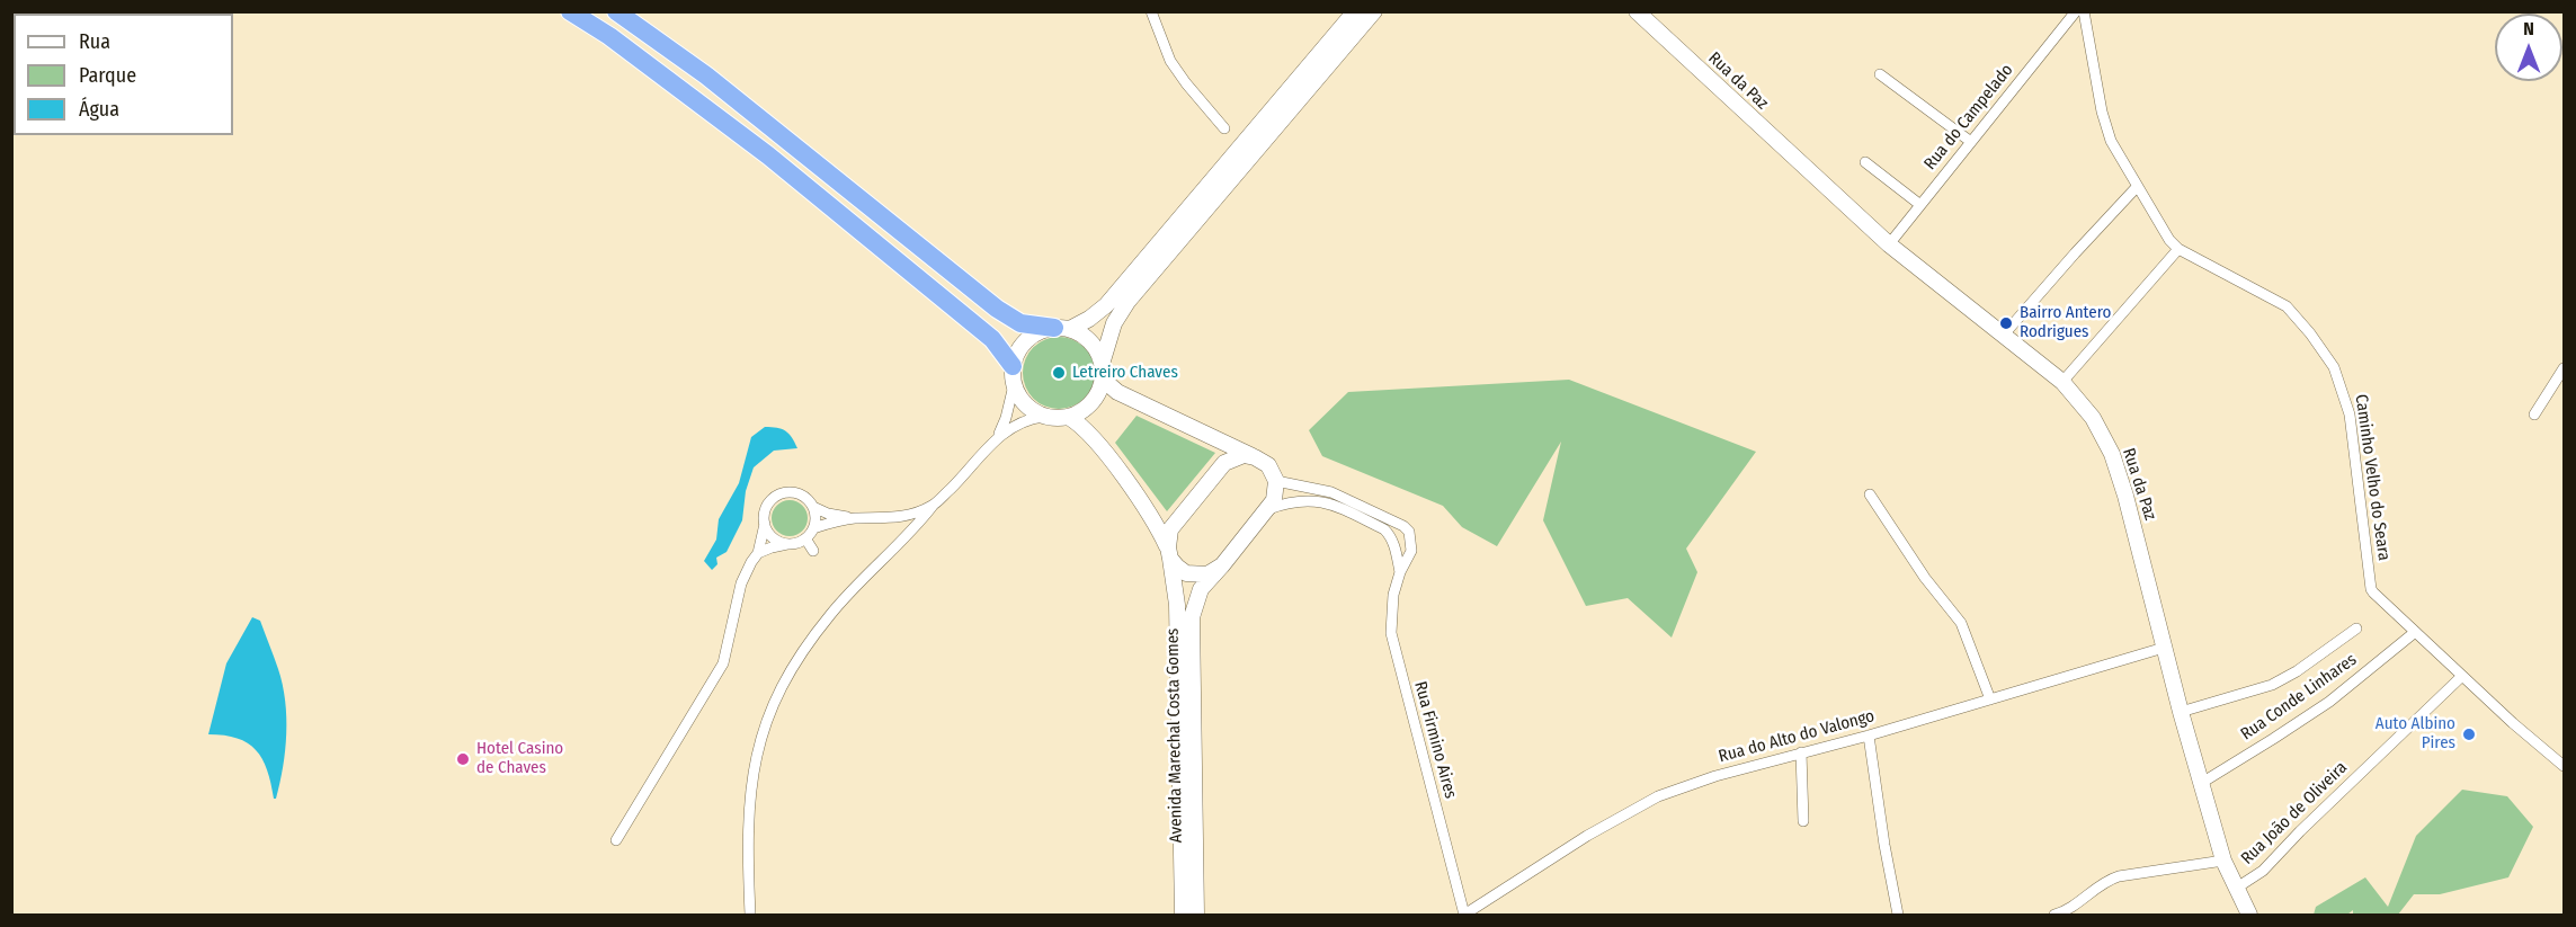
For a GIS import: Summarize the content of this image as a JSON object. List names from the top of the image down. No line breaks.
{"streets":{"main road":["Rua da Paz","Avenida Marechal Costa Gomes"],"street":["Rua do Campelado","Caminho Velho do Seara","Rua Conde Linhares","Rua do Alto do Valongo","Rua Firmino Aires","Rua João de Oliveira"]},"crossings":[["Rua da Paz","Rua do Campelado"],["Rua da Paz","Rua Conde Linhares"],["Rua da Paz","Rua do Alto do Valongo"],["Rua da Paz","Rua João de Oliveira"],["Caminho Velho do Seara","Rua Conde Linhares"],["Caminho Velho do Seara","Rua João de Oliveira"],["Rua do Alto do Valongo","Rua Firmino Aires"]],"places":["Bairro Antero Rodrigues","Letreiro Chaves","Auto Albino Pires","Hotel Casino de Chaves"],"legend":["Rua","Parque","Água"],"north":"top"}
